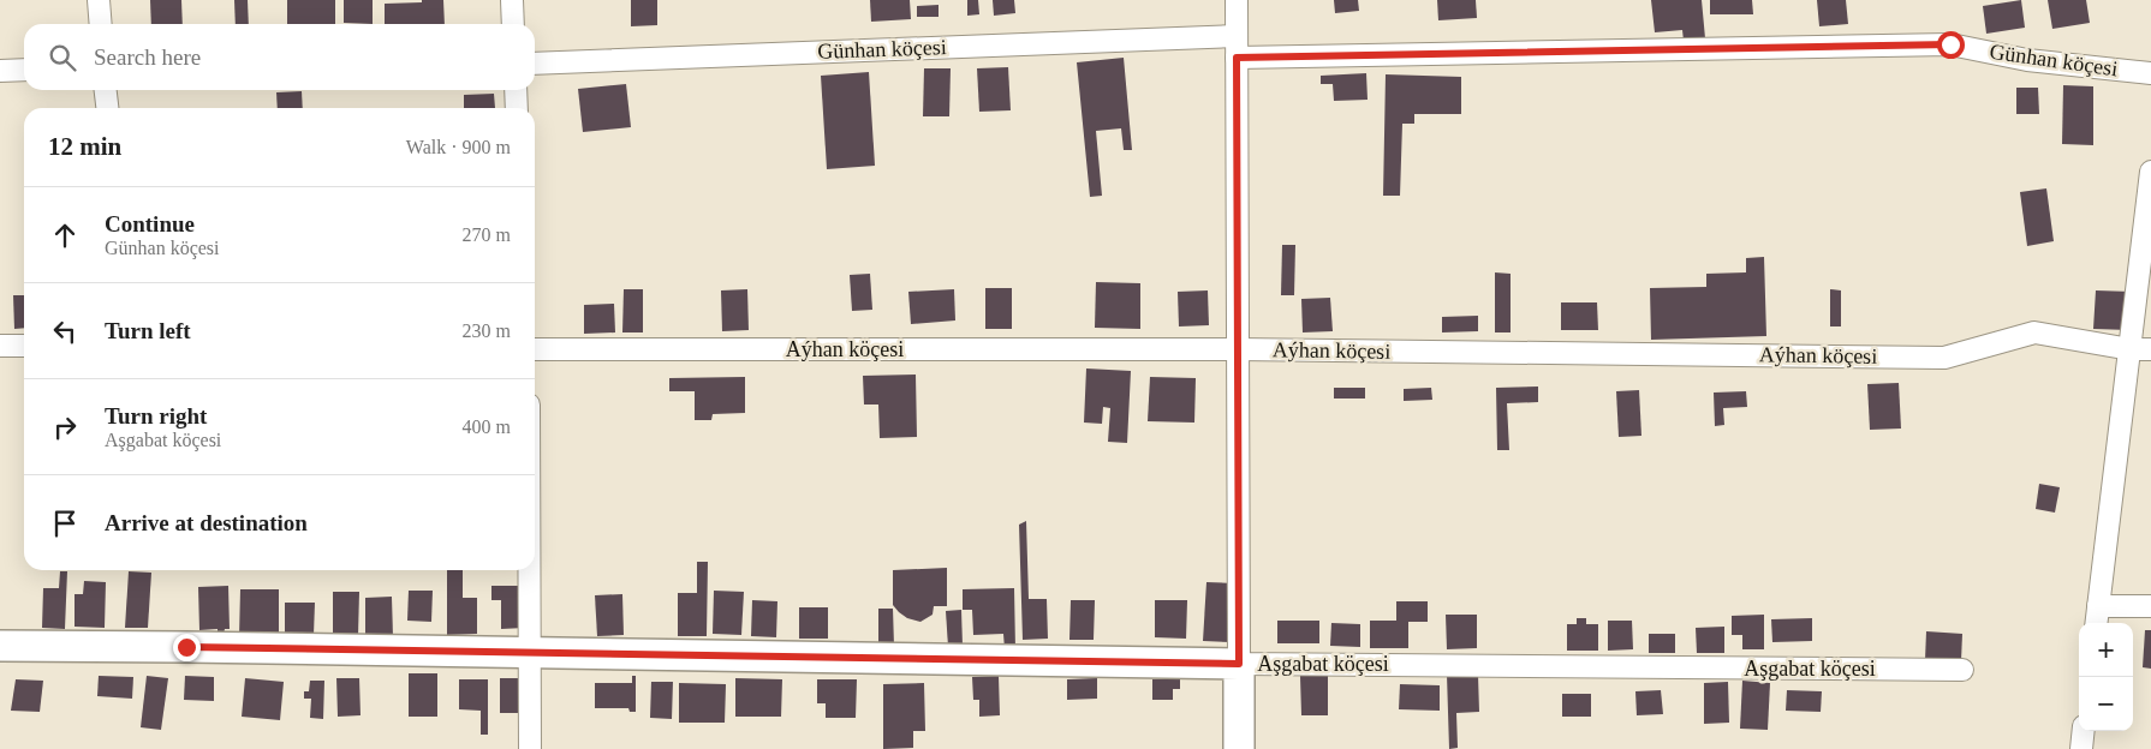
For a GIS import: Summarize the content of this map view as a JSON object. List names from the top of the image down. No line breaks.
{"streets":{"street":["Günhan köçesi","Aýhan köçesi","Aşgabat köçesi"]},"page":{"search":"Search here","heading":["12 min","Walk · 900 m"],"list":[["Continue","Günhan köçesi","270 m"],["Turn left","230 m"],["Turn right","Aşgabat köçesi","400 m"],"Arrive at destination"],"map_buttons":["+","−"]}}
